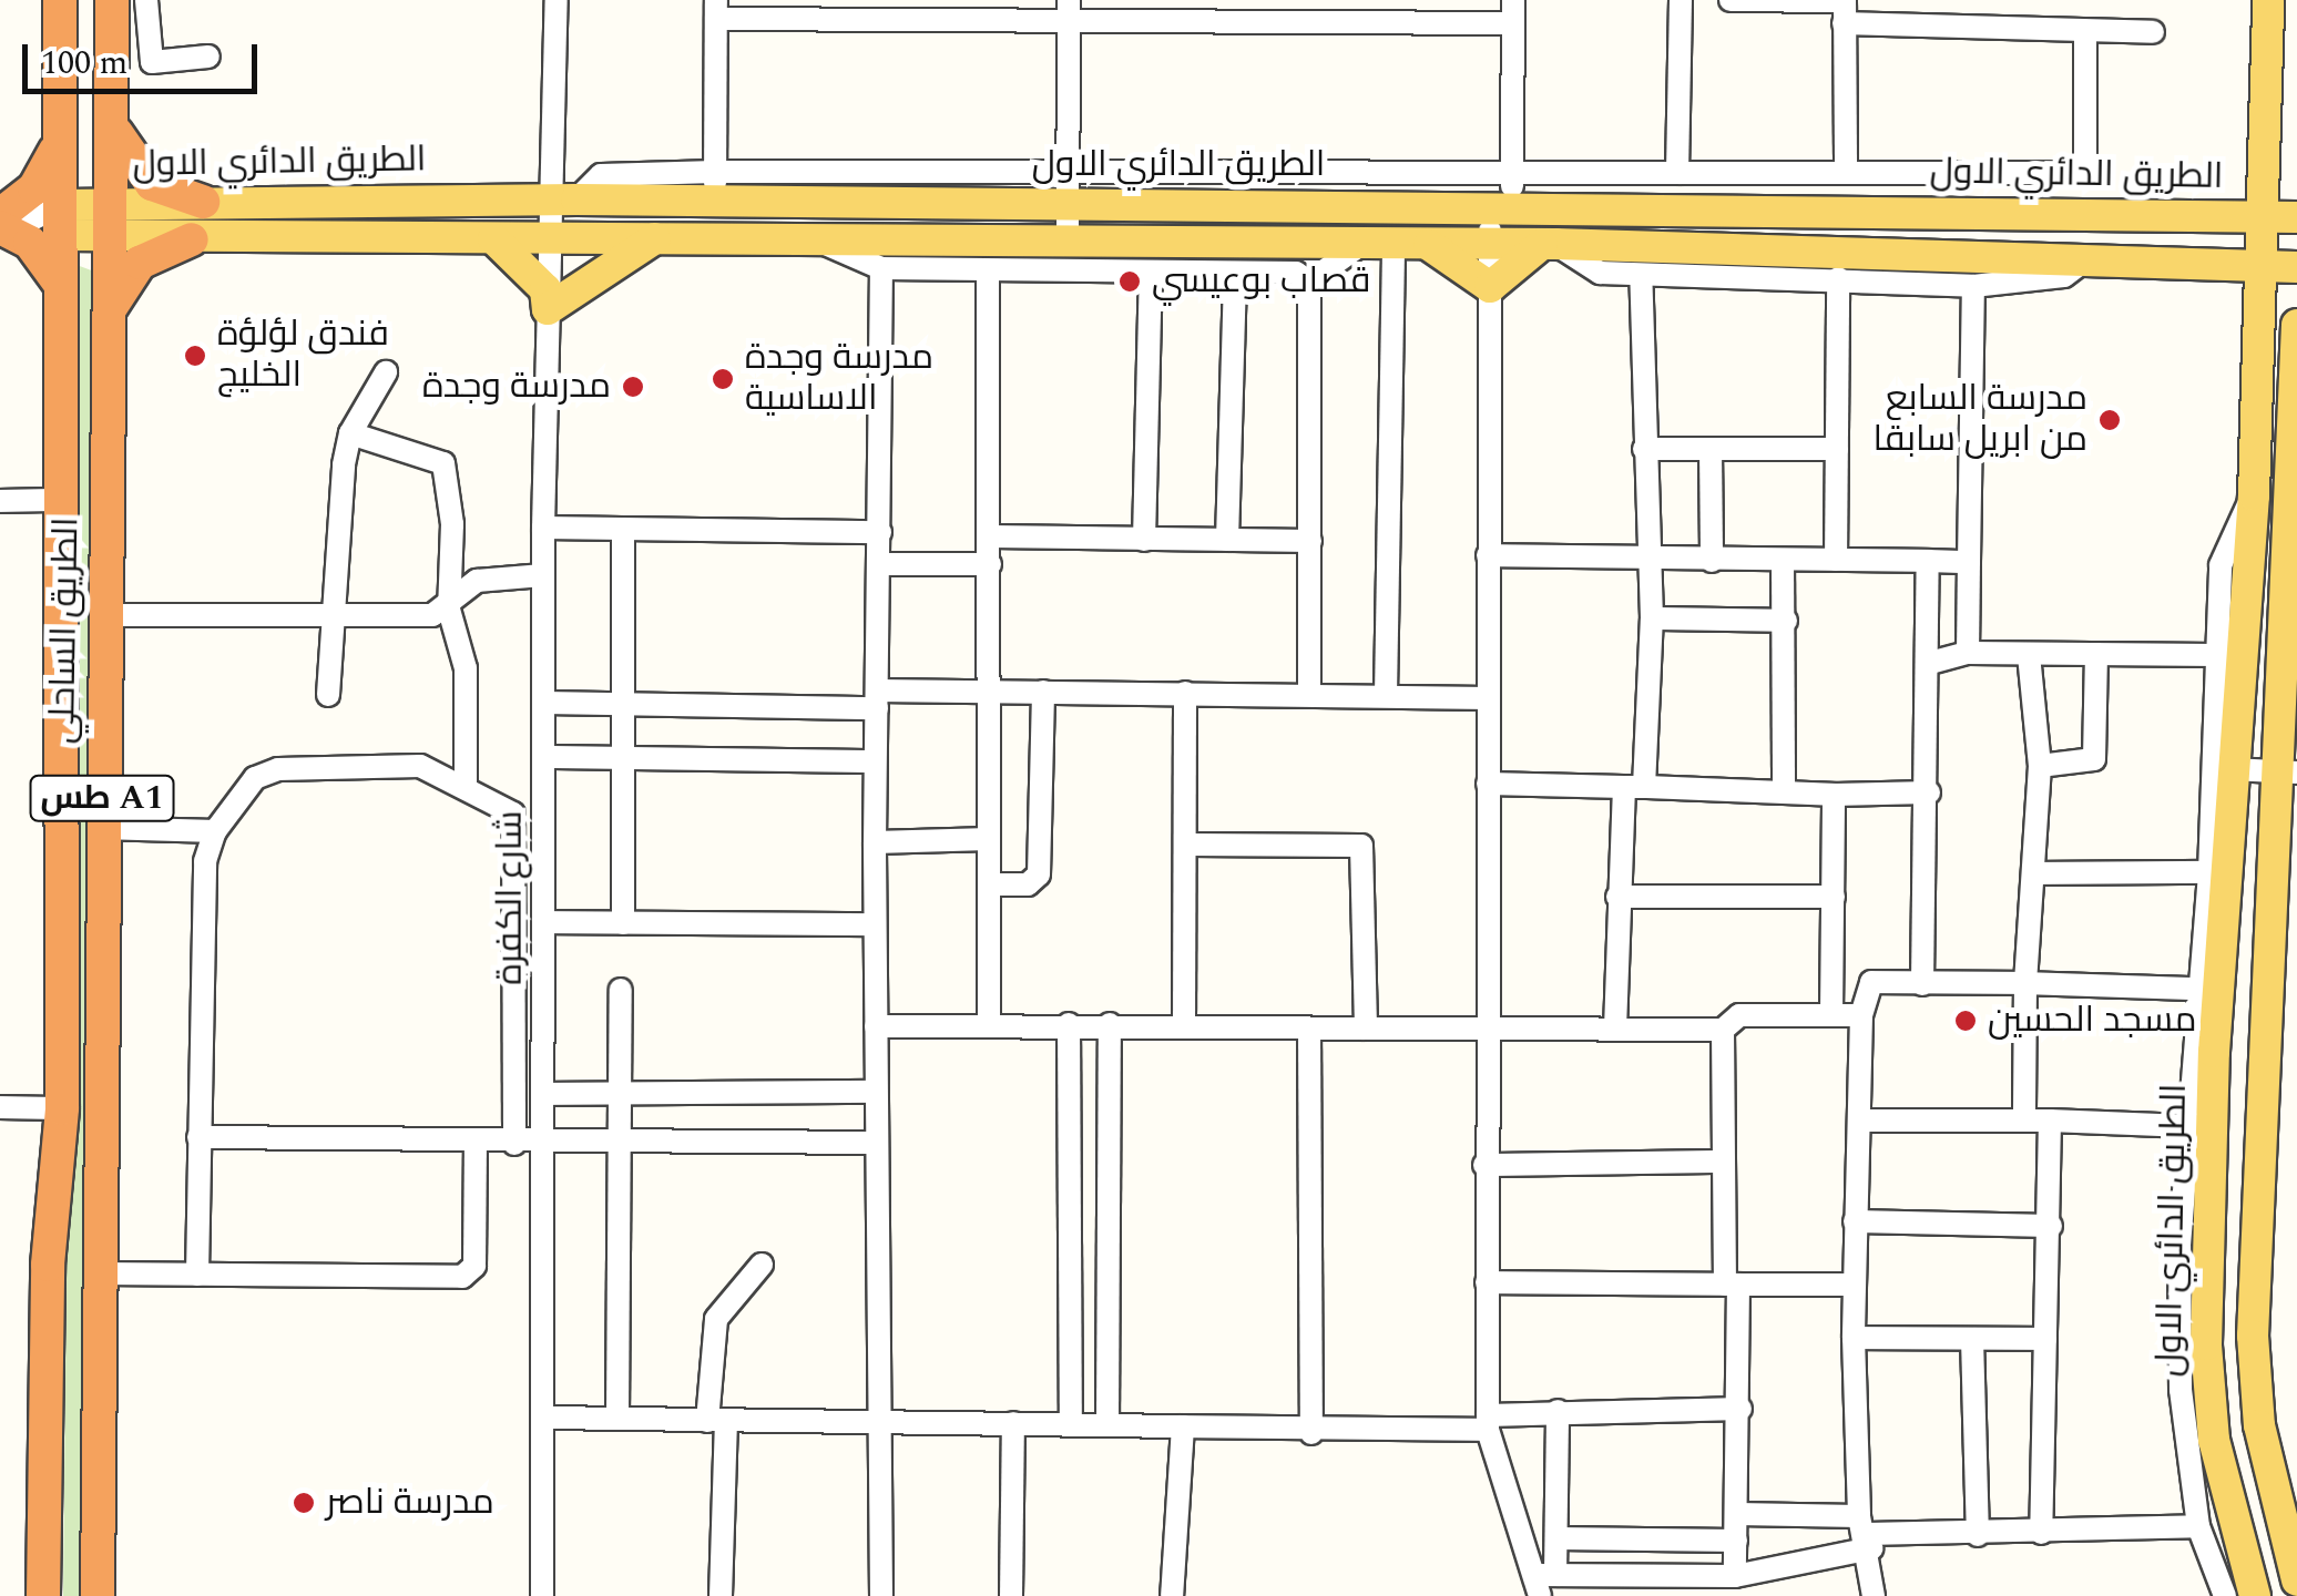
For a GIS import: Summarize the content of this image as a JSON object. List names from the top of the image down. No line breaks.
{"streets":{"highway":["الطريق الساحلي","طس A1"],"main road":["الطريق الدائري الاول"],"street":["شارع الكفرة"]},"crossings":[["الطريق الدائري الاول","الطريق الساحلي"],["الطريق الدائري الاول","طس A1"],["الطريق الدائري الاول","شارع الكفرة"]],"places":["قصاب بوعيسي","فندق لؤلؤة الخليج","مدرسة وجدة الاساسية","مدرسة وجدة","مدرسة السابع من ابريل سابقا","مسجد الحسين","مدرسة ناصر"],"scale_bar":"100 m"}
